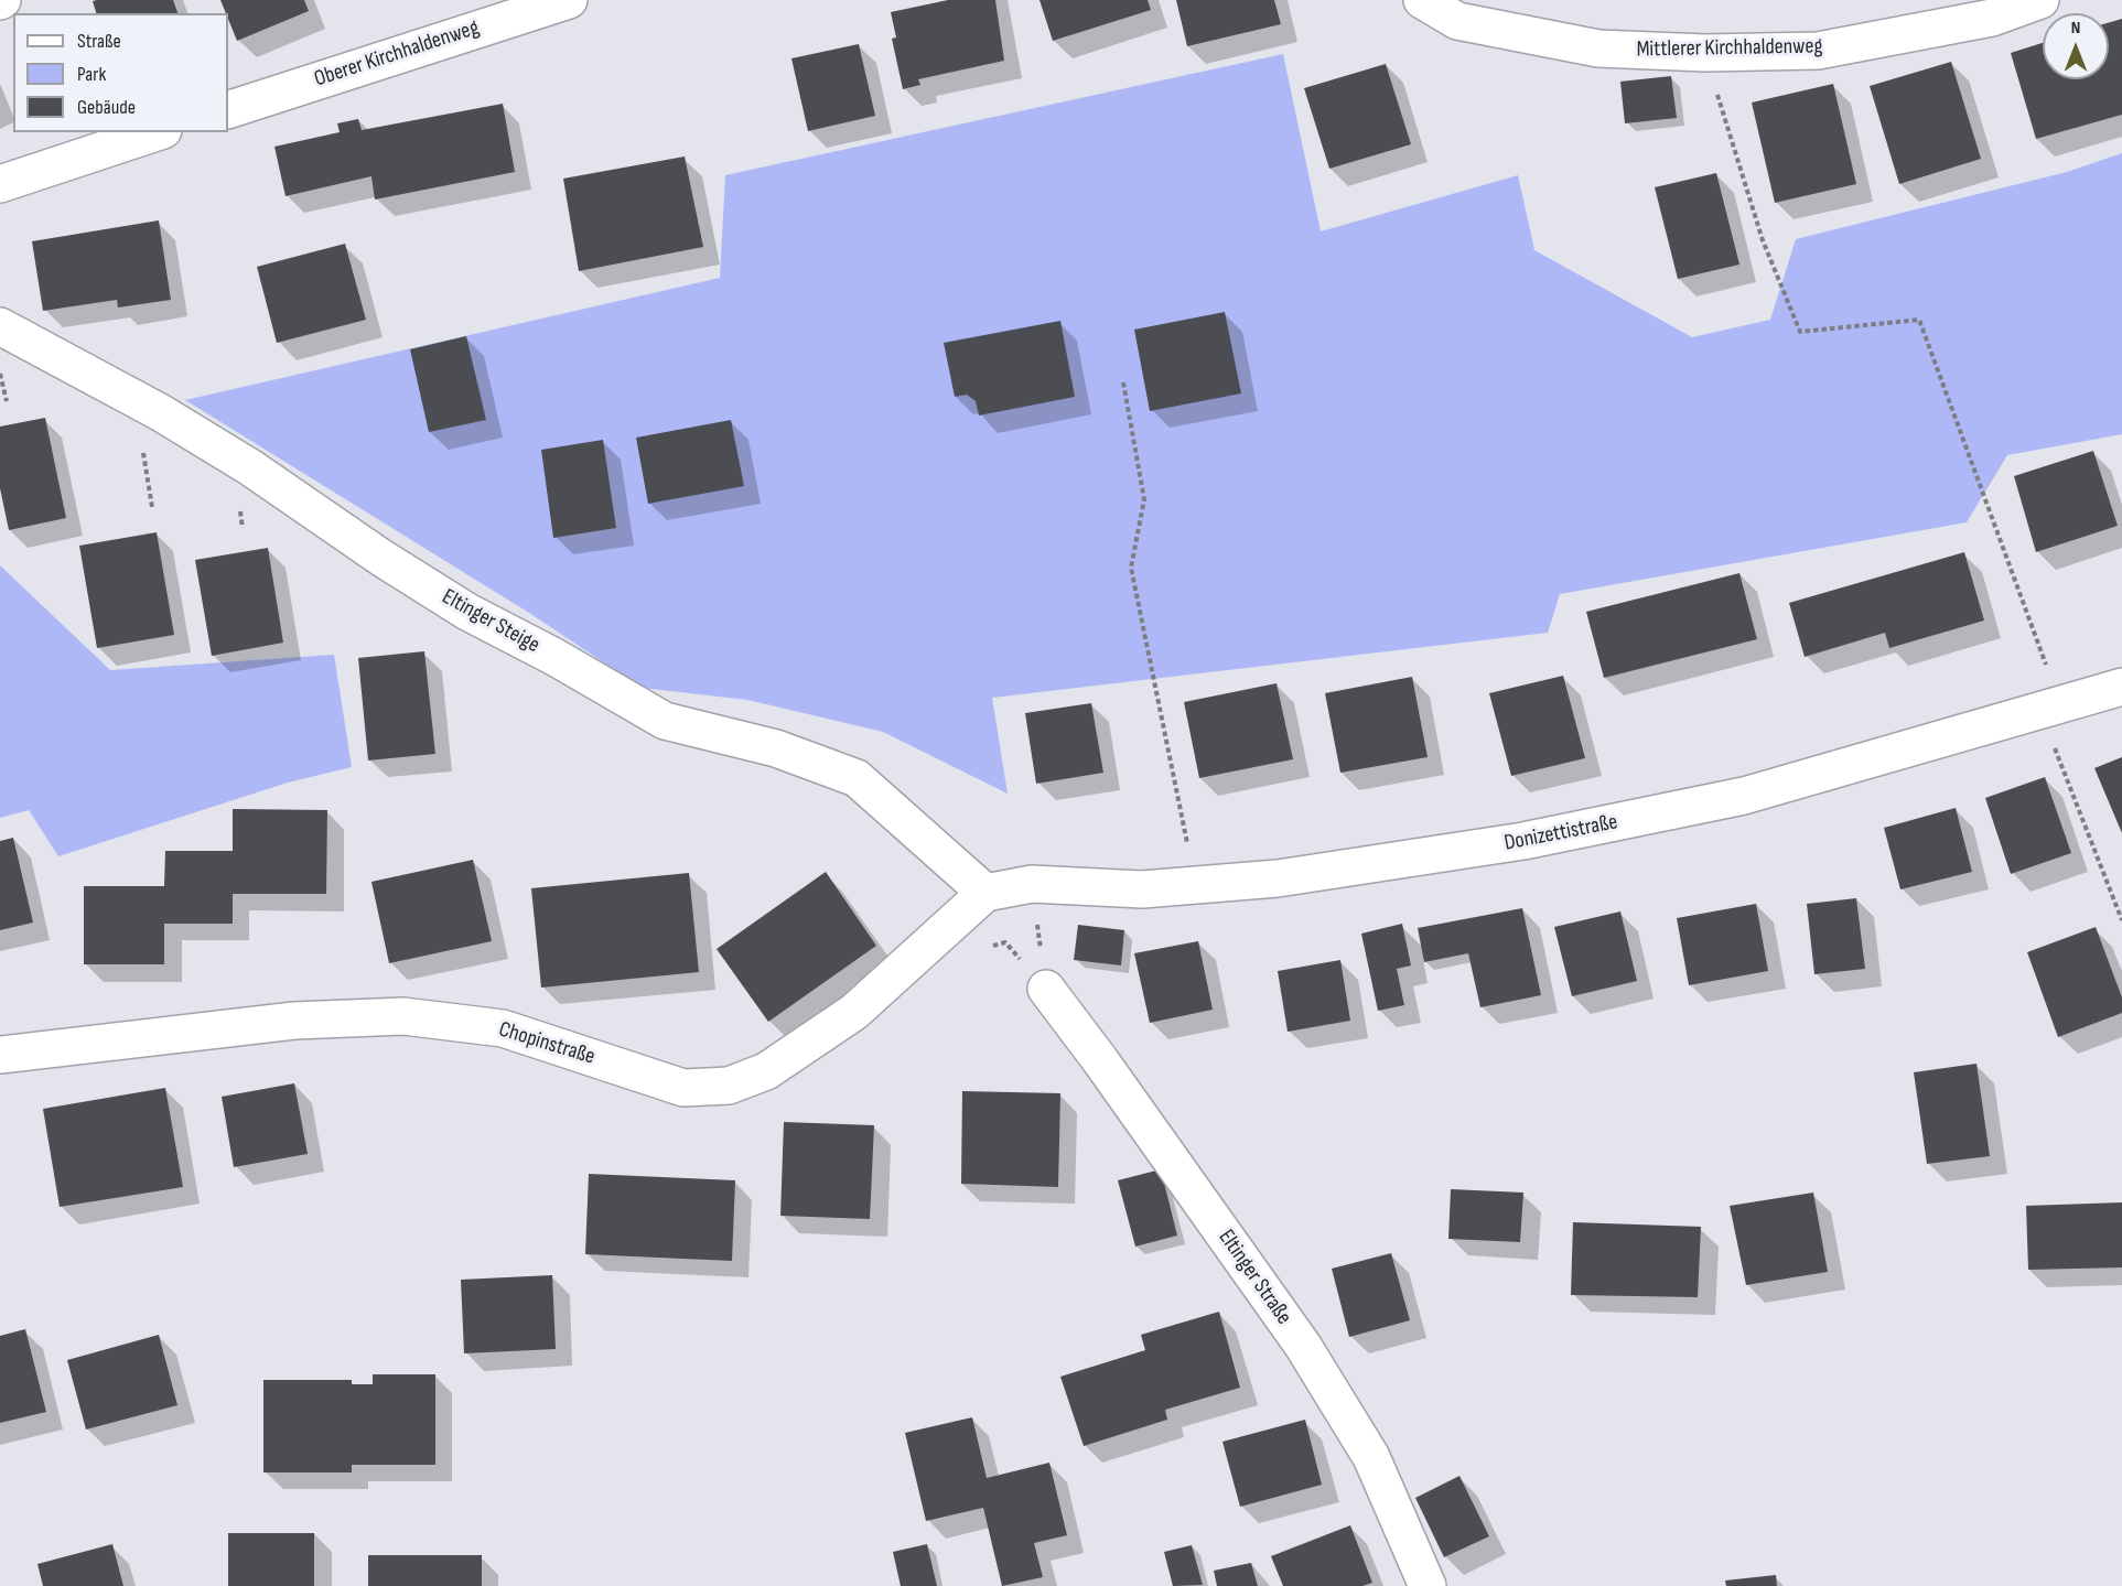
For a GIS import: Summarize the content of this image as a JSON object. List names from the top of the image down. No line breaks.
{"streets":{"street":["Mittlerer Kirchhaldenweg","Oberer Kirchhaldenweg","Eltinger Steige","Donizettistraße","Chopinstraße","Eltinger Straße"]},"crossings":[["Eltinger Steige","Donizettistraße"],["Eltinger Steige","Chopinstraße"],["Donizettistraße","Chopinstraße"]],"legend":["Straße","Park","Gebäude"],"north":"top"}
